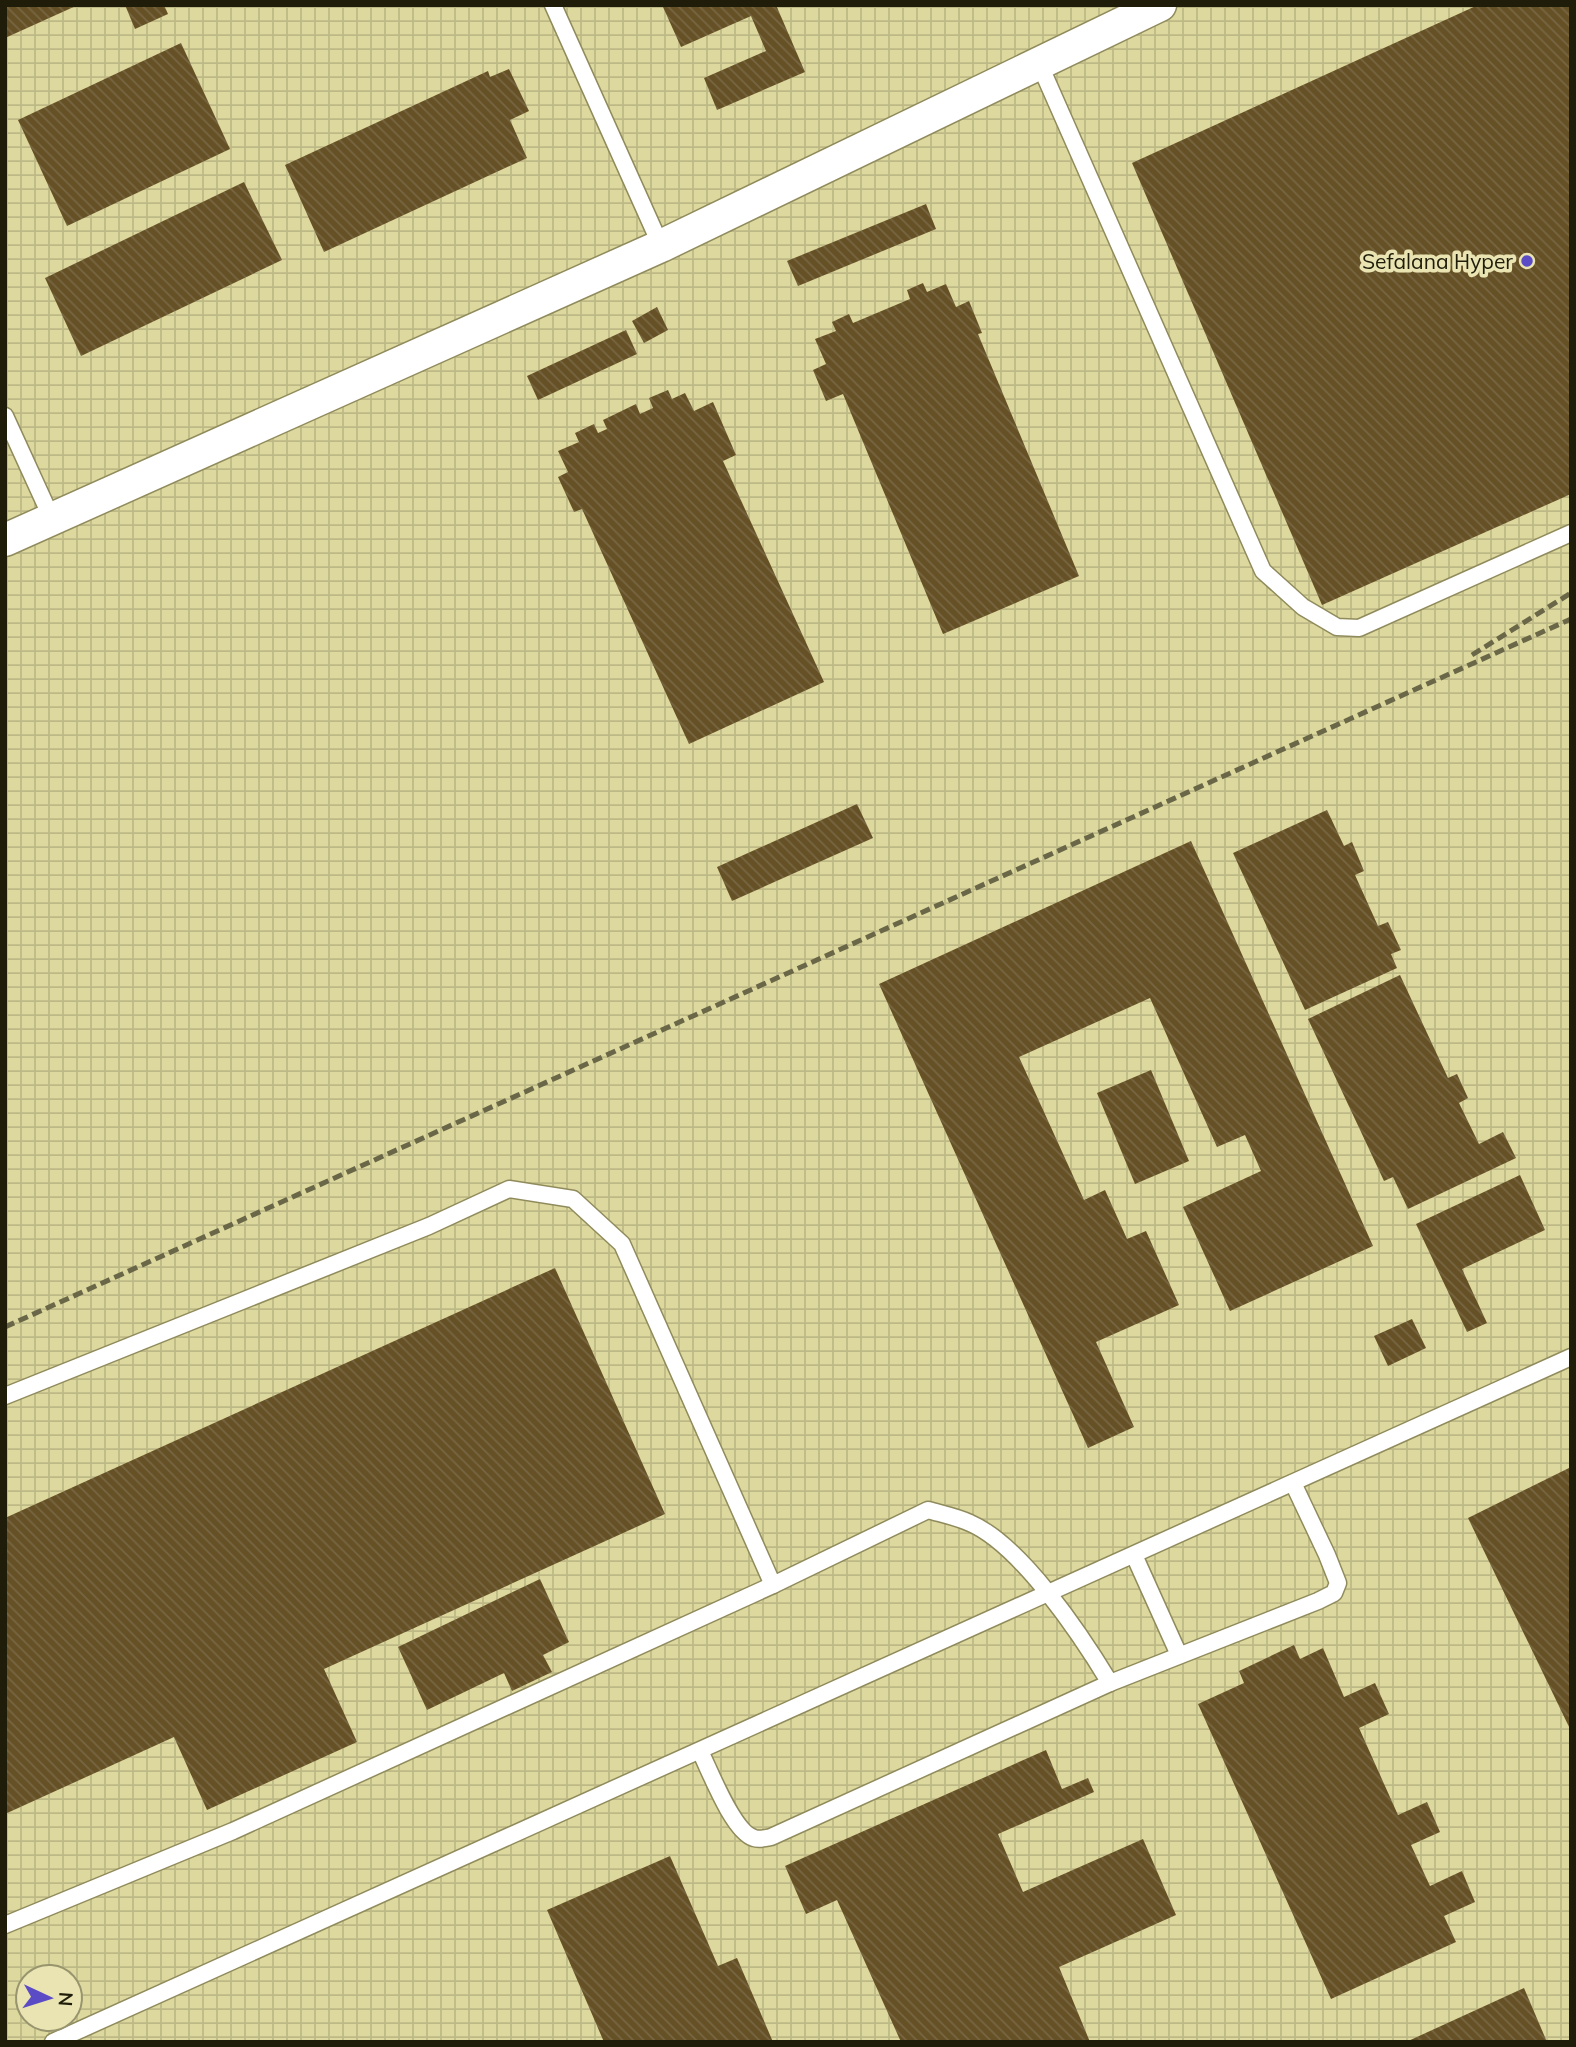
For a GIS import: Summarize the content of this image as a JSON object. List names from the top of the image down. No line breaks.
{"places":["Sefalana Hyper"],"north":"right"}
